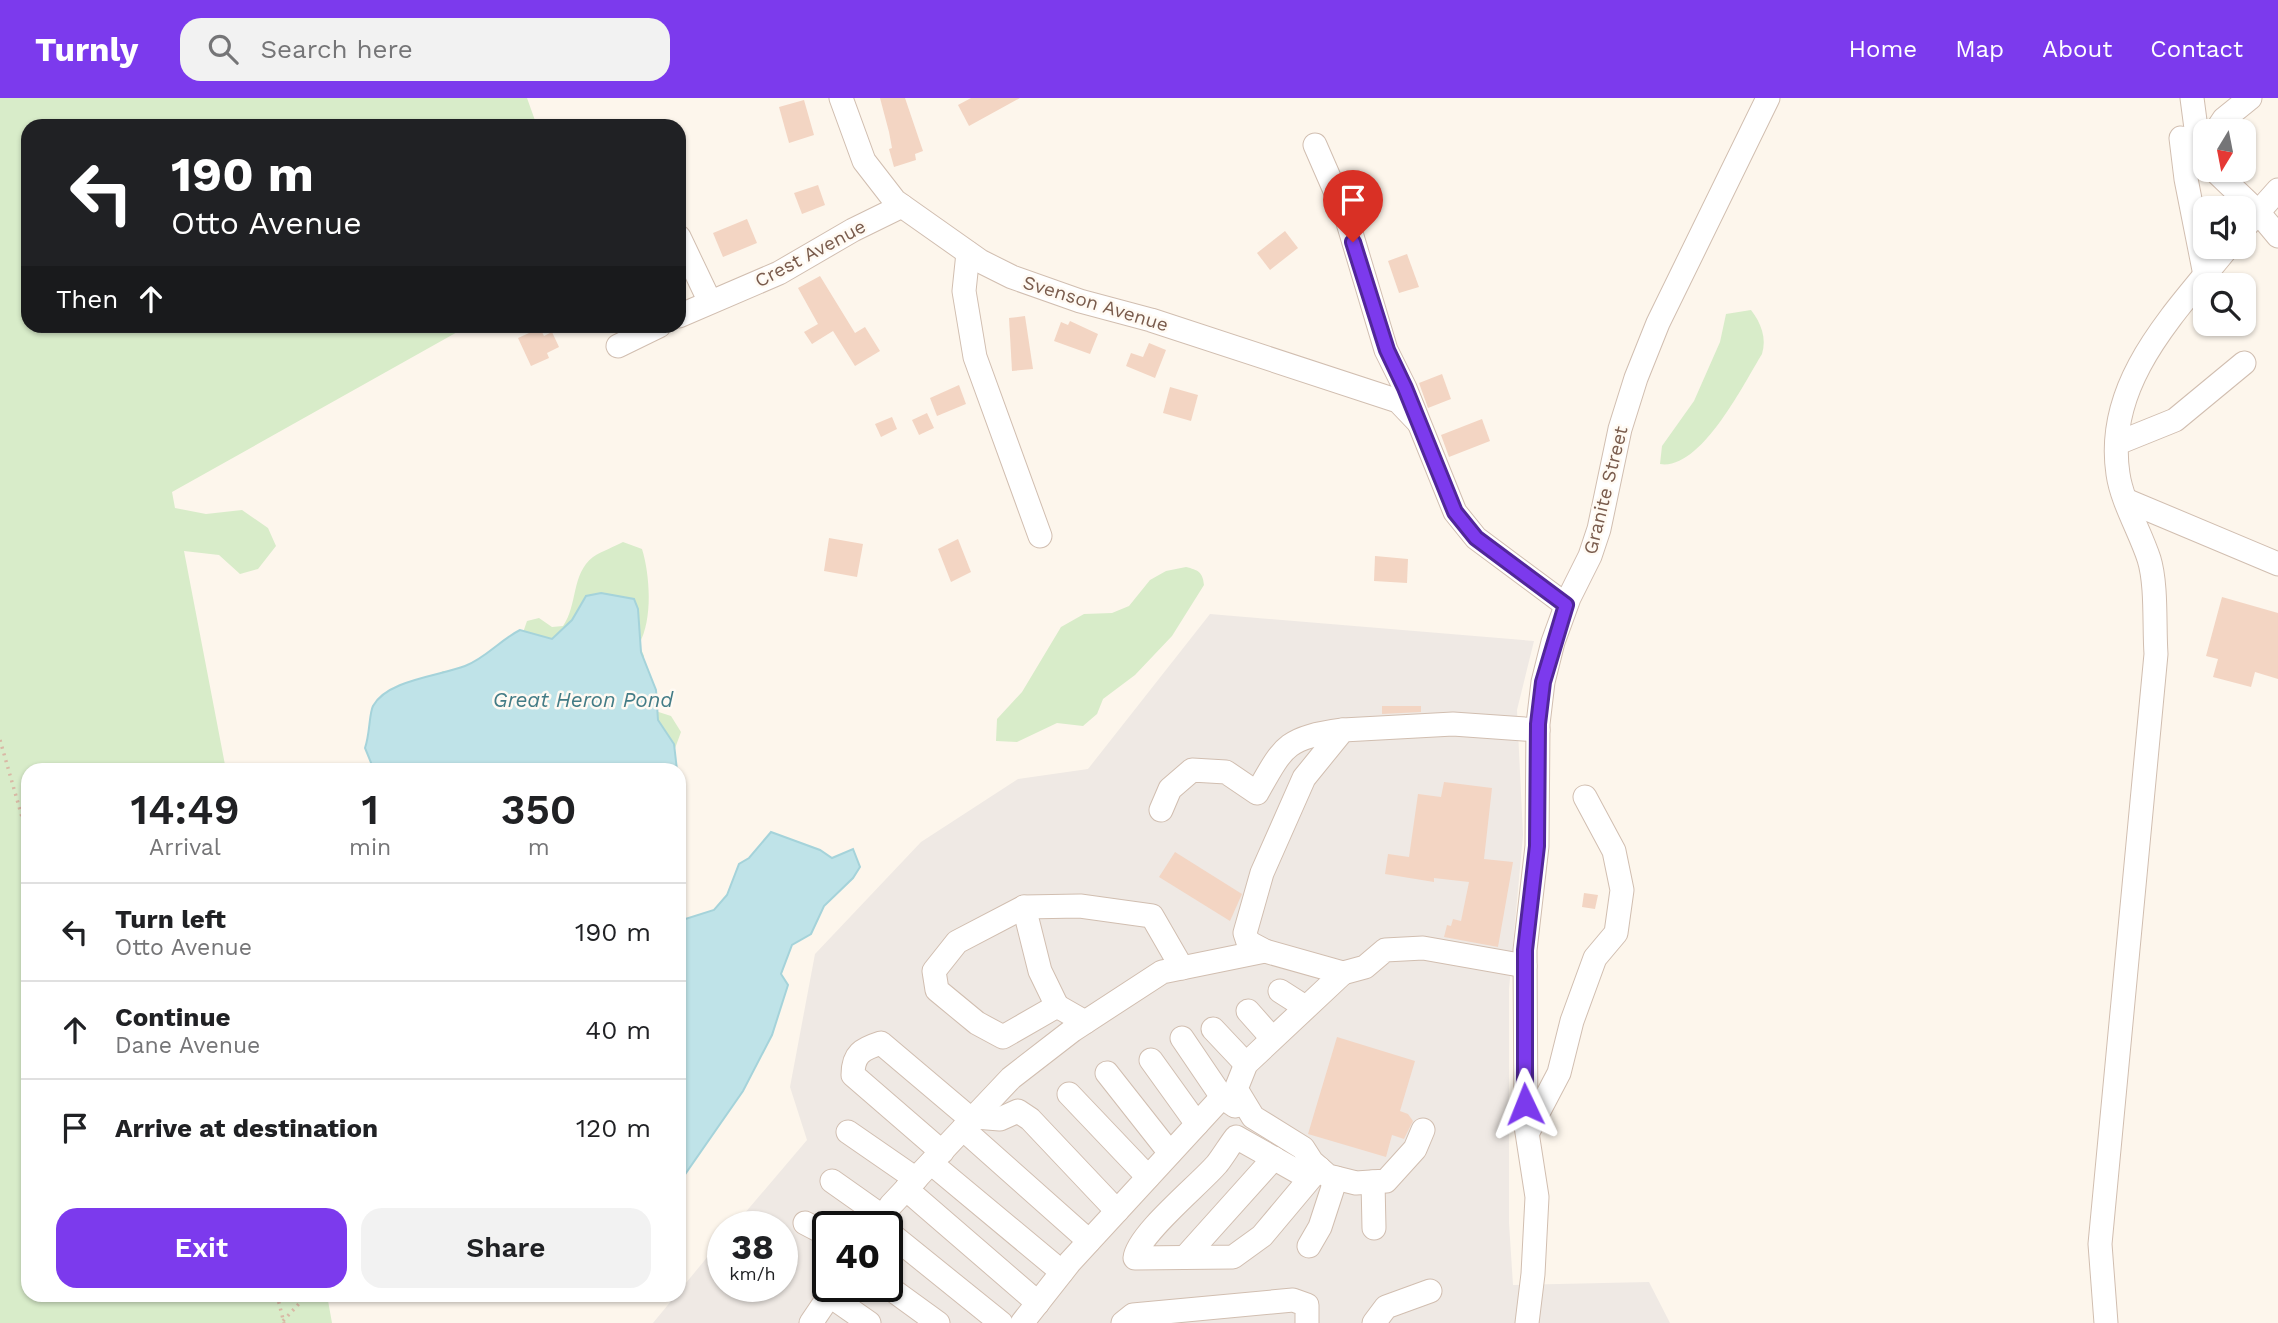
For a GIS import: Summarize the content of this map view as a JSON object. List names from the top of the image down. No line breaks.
{"streets":{"street":["Crest Avenue","Svenson Avenue","Granite Street"]},"crossings":[["Crest Avenue","Svenson Avenue"]],"water":["Great Heron Pond"],"north":"bottom","page":{"header":"Turnly","search":"Search here","nav":["Home","Map","About","Contact"],"turn":["190 m","Otto Avenue"],"then":"Then","eta":["14:49","Arrival","1","min","350","m"],"list":[{"name":"Turn left","note":"Otto Avenue","value":"190 m"},{"name":"Continue","note":"Dane Avenue","value":"40 m"},{"name":"Arrive at destination","value":"120 m"}],"buttons":["Exit","Share"],"speed":"38 km/h","limit":"40"}}
